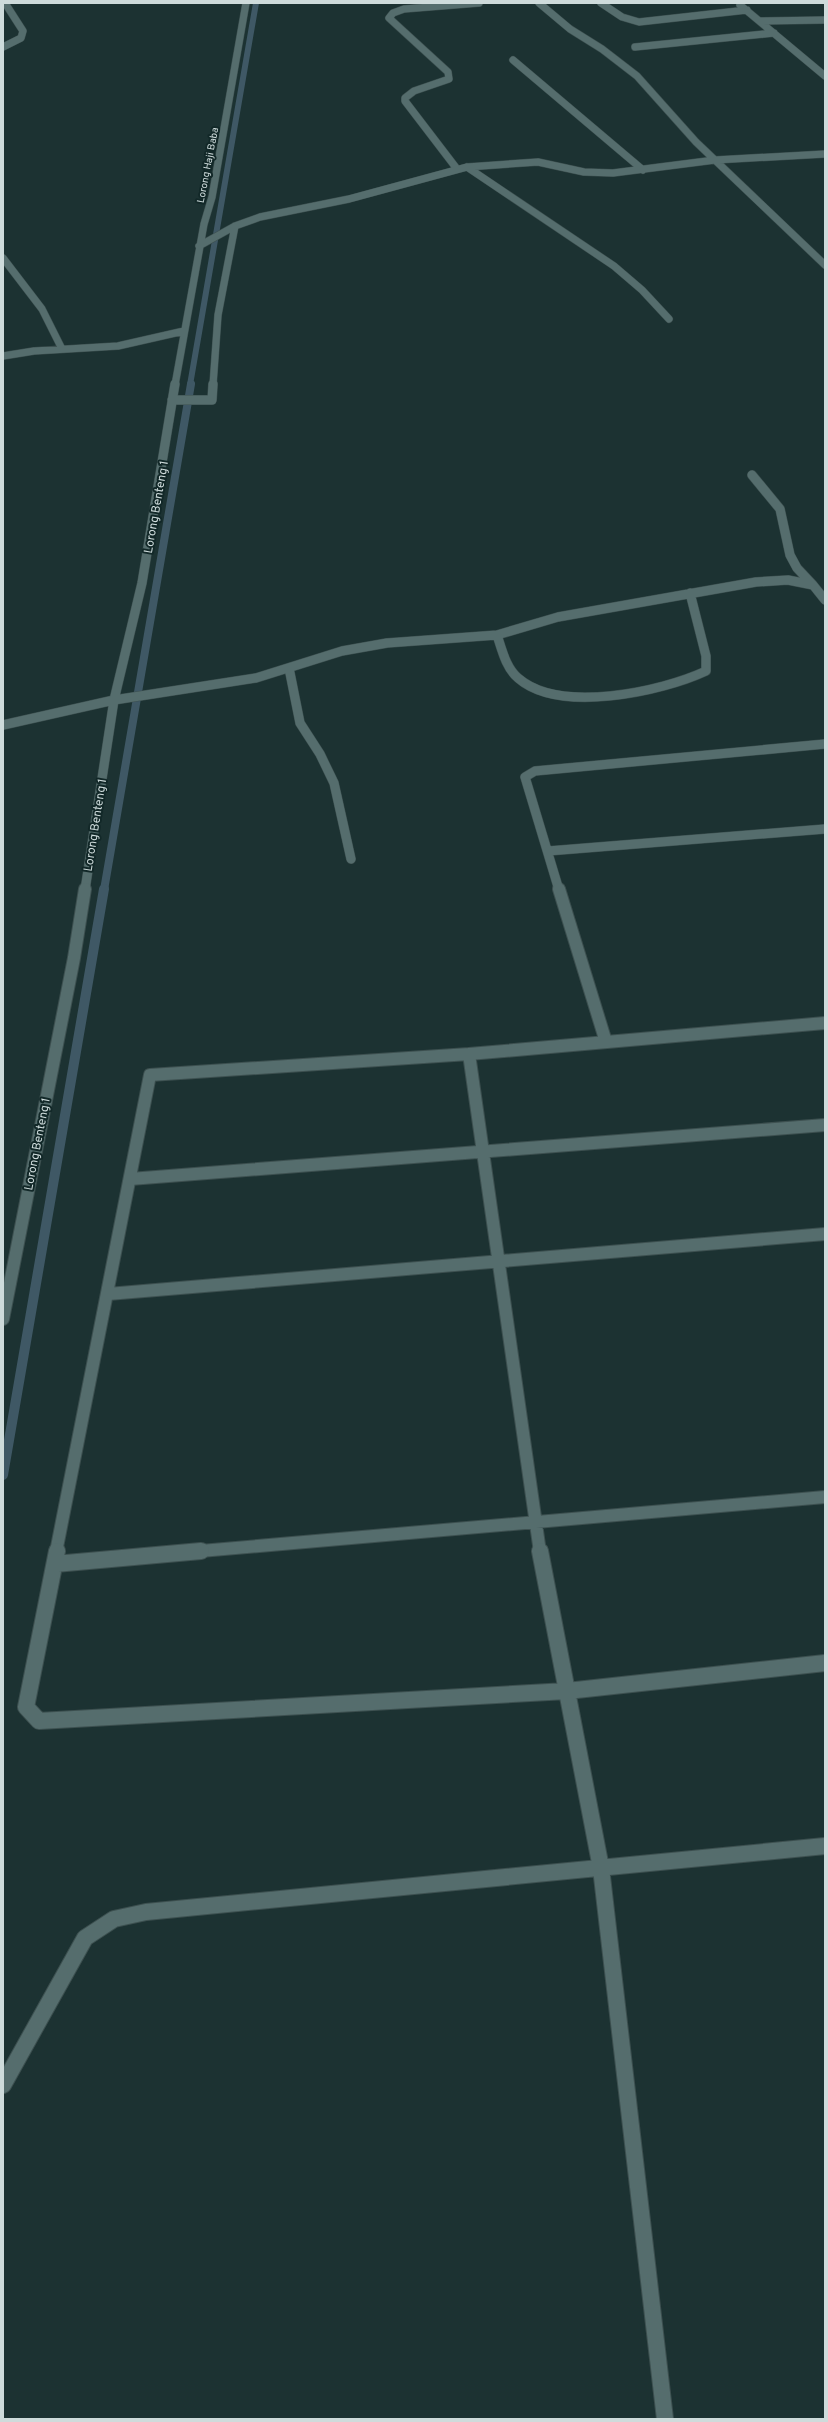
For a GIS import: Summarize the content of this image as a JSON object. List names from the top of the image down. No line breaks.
{"streets":{"street":["Lorong Haji Baba","Lorong Benteng 1"]},"crossings":[["Lorong Haji Baba","Lorong Benteng 1"]]}
